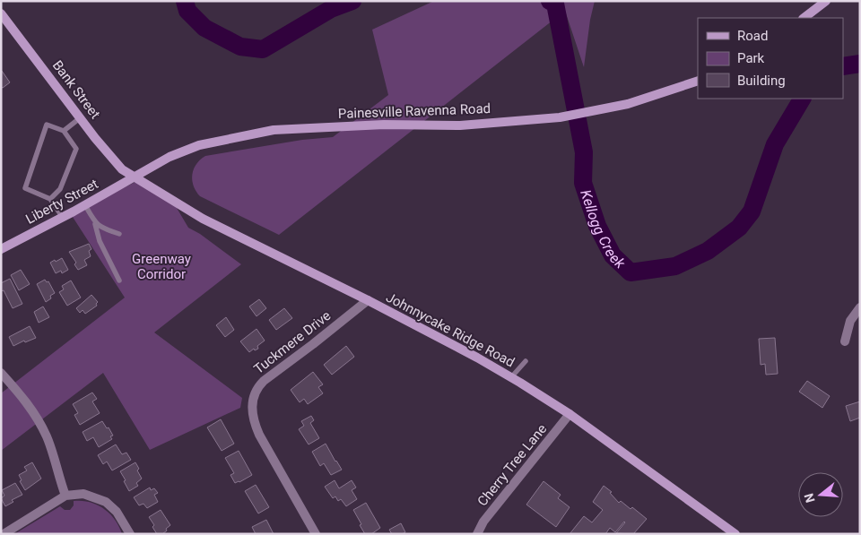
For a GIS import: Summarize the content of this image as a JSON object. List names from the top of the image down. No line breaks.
{"streets":{"main road":["Bank Street","Painesville Ravenna Road","Liberty Street","Johnnycake Ridge Road"],"street":["Tuckmere Drive","Cherry Tree Lane"]},"crossings":[["Bank Street","Painesville Ravenna Road"],["Bank Street","Liberty Street"],["Bank Street","Johnnycake Ridge Road"],["Painesville Ravenna Road","Liberty Street"],["Painesville Ravenna Road","Johnnycake Ridge Road"],["Liberty Street","Johnnycake Ridge Road"],["Johnnycake Ridge Road","Tuckmere Drive"],["Johnnycake Ridge Road","Cherry Tree Lane"]],"water":["Kellogg Creek"],"parks":["Greenway Corridor"],"legend":["Road","Park","Building"],"north":"left"}
